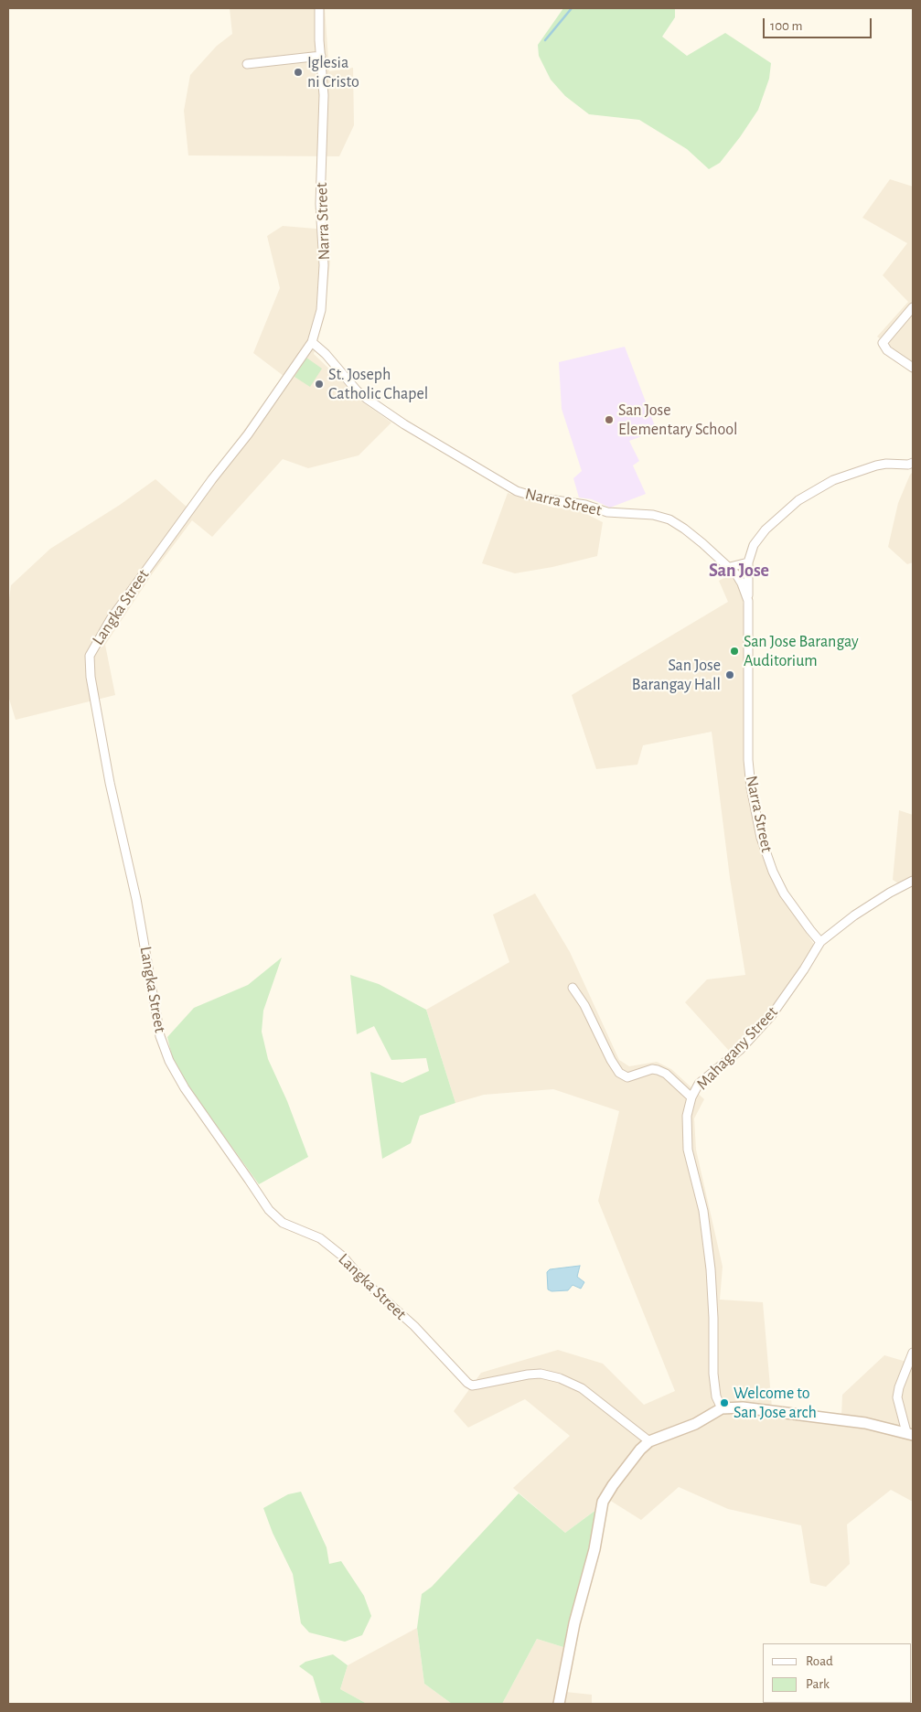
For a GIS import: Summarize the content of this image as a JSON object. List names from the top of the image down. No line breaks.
{"streets":{"street":["Narra Street","Langka Street","Mahagany Street"]},"crossings":[["Narra Street","Langka Street"],["Narra Street","Mahagany Street"]],"districts":["San Jose"],"places":["Iglesia ni Cristo","St. Joseph Catholic Chapel","San Jose Elementary School","San Jose Barangay Auditorium","San Jose Barangay Hall","Welcome to San Jose arch"],"legend":["Road","Park"],"scale_bar":"100 m"}
